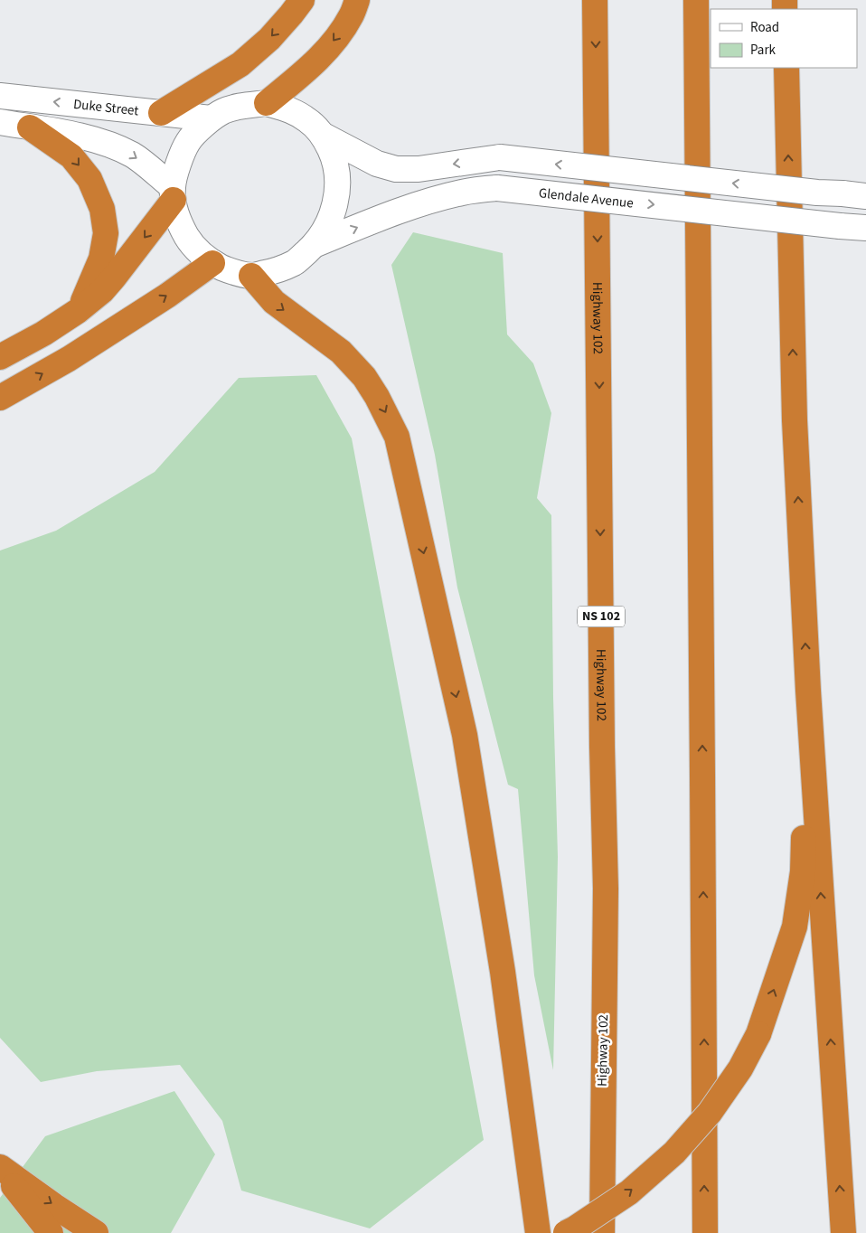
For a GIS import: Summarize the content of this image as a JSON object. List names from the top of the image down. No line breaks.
{"streets":{"highway":["Highway 102","NS 102"],"main road":["Duke Street","Glendale Avenue"]},"legend":["Road","Park"]}
